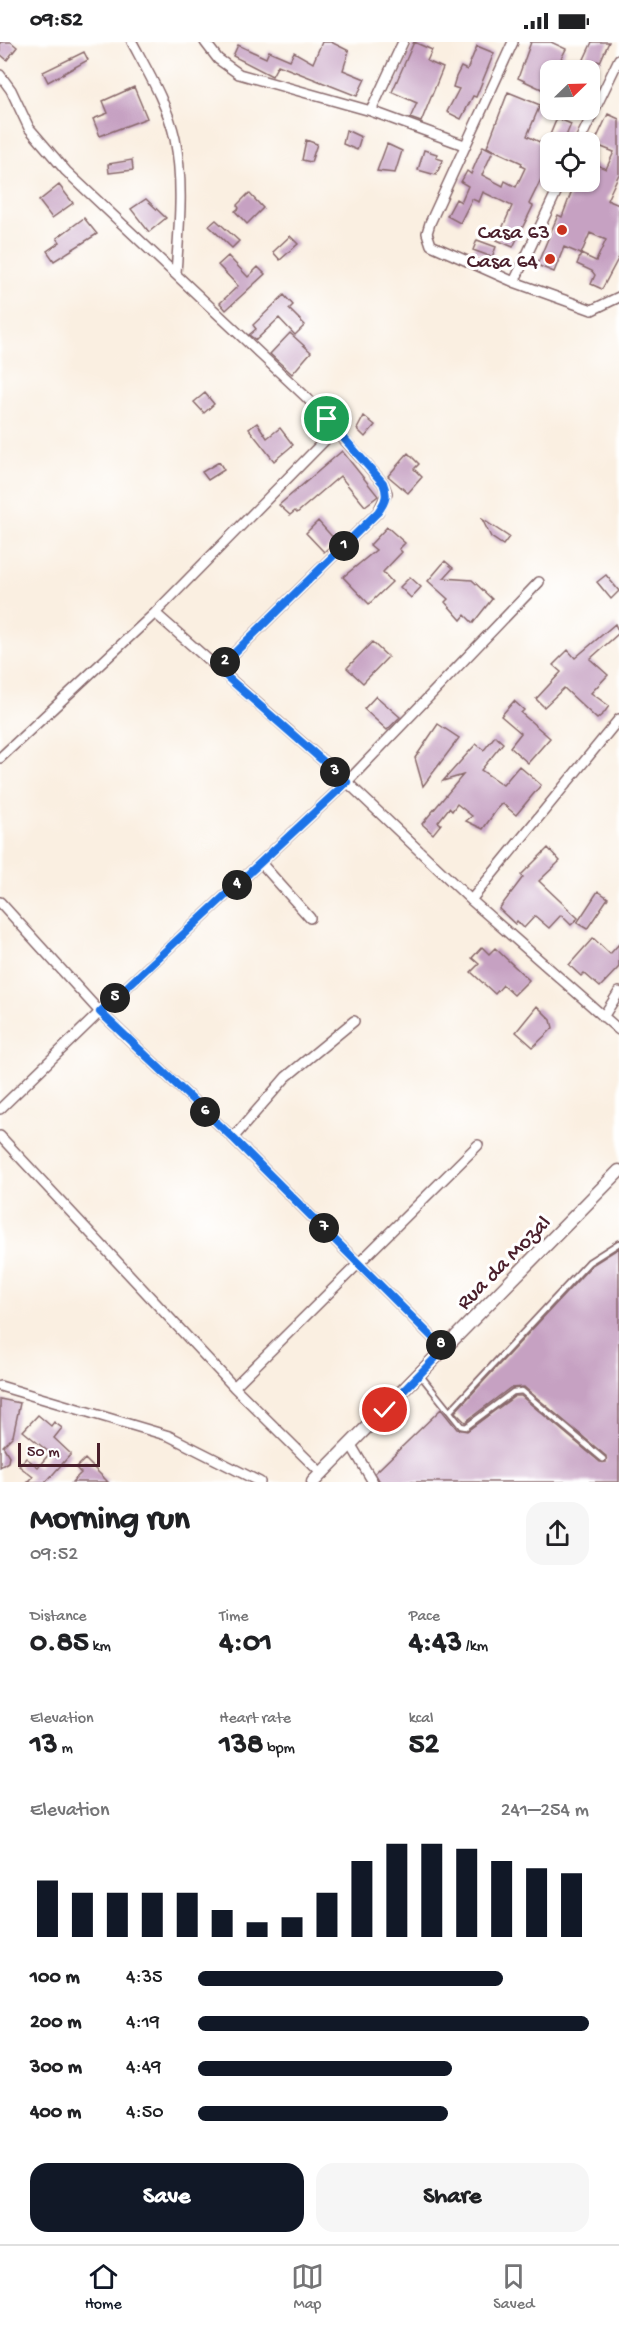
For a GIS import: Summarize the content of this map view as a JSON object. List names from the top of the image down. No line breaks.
{"streets":{"main road":["Rua da Mozal"]},"places":["Casa 63","Casa 64"],"scale_bar":"50 m","north":"top right","page":{"status":"09:52","pins":["1","2","3","4","5","6","7","8"],"scale":"50 m","heading":["Morning run","09:52"],"stats":[["Distance","0.85 km"],["Time","4:01"],["Pace","4:43 /km"],["Elevation","13 m"],["Heart rate","138 bpm"],["kcal","52"]],"chart":["Elevation","241–254 m"],"list":[{"name":"100 m","note":"4:35"},{"name":"200 m","note":"4:19"},{"name":"300 m","note":"4:49"},{"name":"400 m","note":"4:50"}],"buttons":["Save","Share"],"tabs":["Home","Map","Saved"]}}
